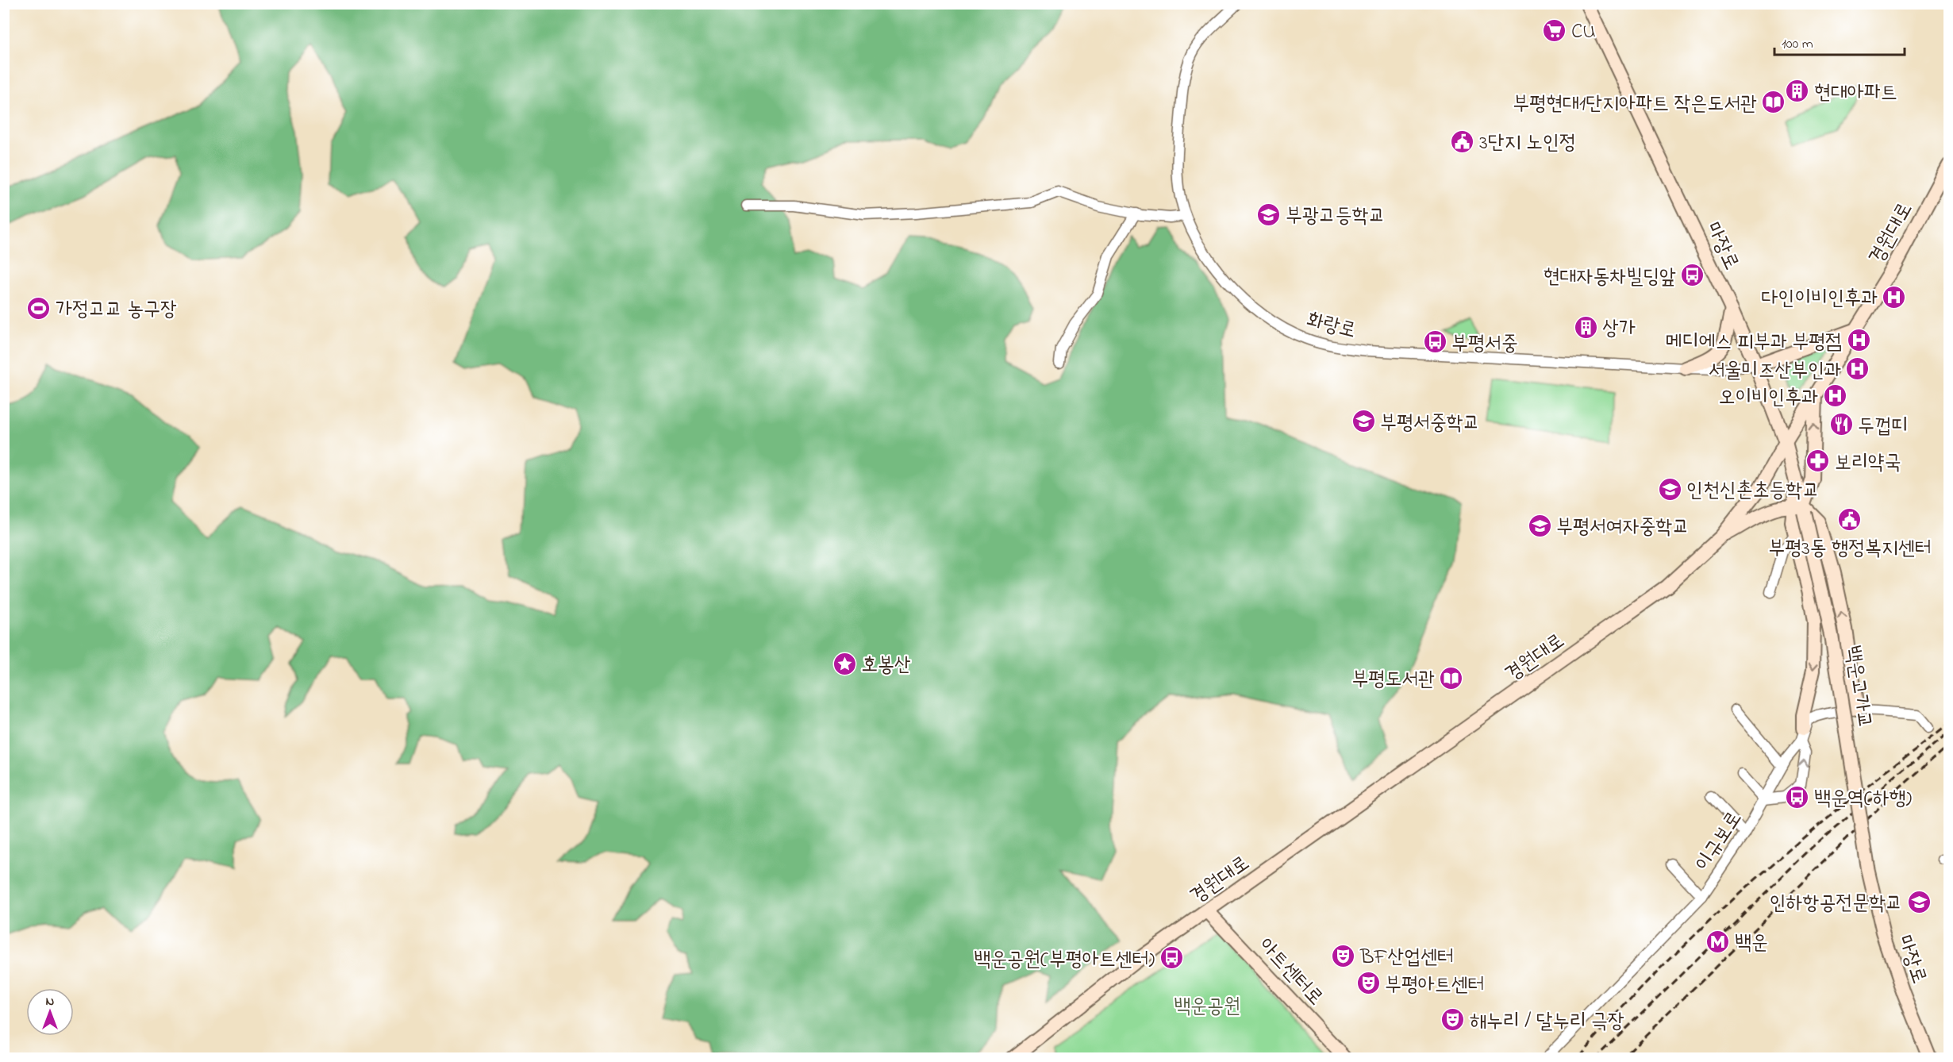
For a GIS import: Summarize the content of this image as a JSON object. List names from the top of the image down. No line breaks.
{"streets":{"main road":["경원대로","마장로","백운고가교","아트센터로"],"street":["화랑로","이규보로"]},"crossings":[["경원대로","마장로"],["경원대로","아트센터로"],["마장로","화랑로"],["마장로","백운고가교"]],"parks":["백운공원"],"places":{"supermarket":["CU"],"building":["현대아파트","상가"],"library":["부평현대1단지아파트 작은도서관","부평도서관"],"public building":["3단지 노인정","부평3동 행정복지센터"],"school or university":["부광고등학교","부평서중학교","인천신촌초등학교","부평서여자중학교","인하항공전문학교"],"bus stop":["현대자동차빌딩앞","부평서중","백운역(하행)","백운공원(부평아트센터)"],"hospital":["다인이비인후과","메디에스 피부과 부평점","서울미즈산부인과","오이비인후과"],"sports":["가정고교 농구장"],"restaurant":["두껍띠"],"pharmacy":["보리약국"],"place":["호봉산"],"metro station":["백운"],"theatre":["BF산업센터","부평아트센터","해누리 / 달누리 극장"]},"scale_bar":"100 m","north":"top"}
